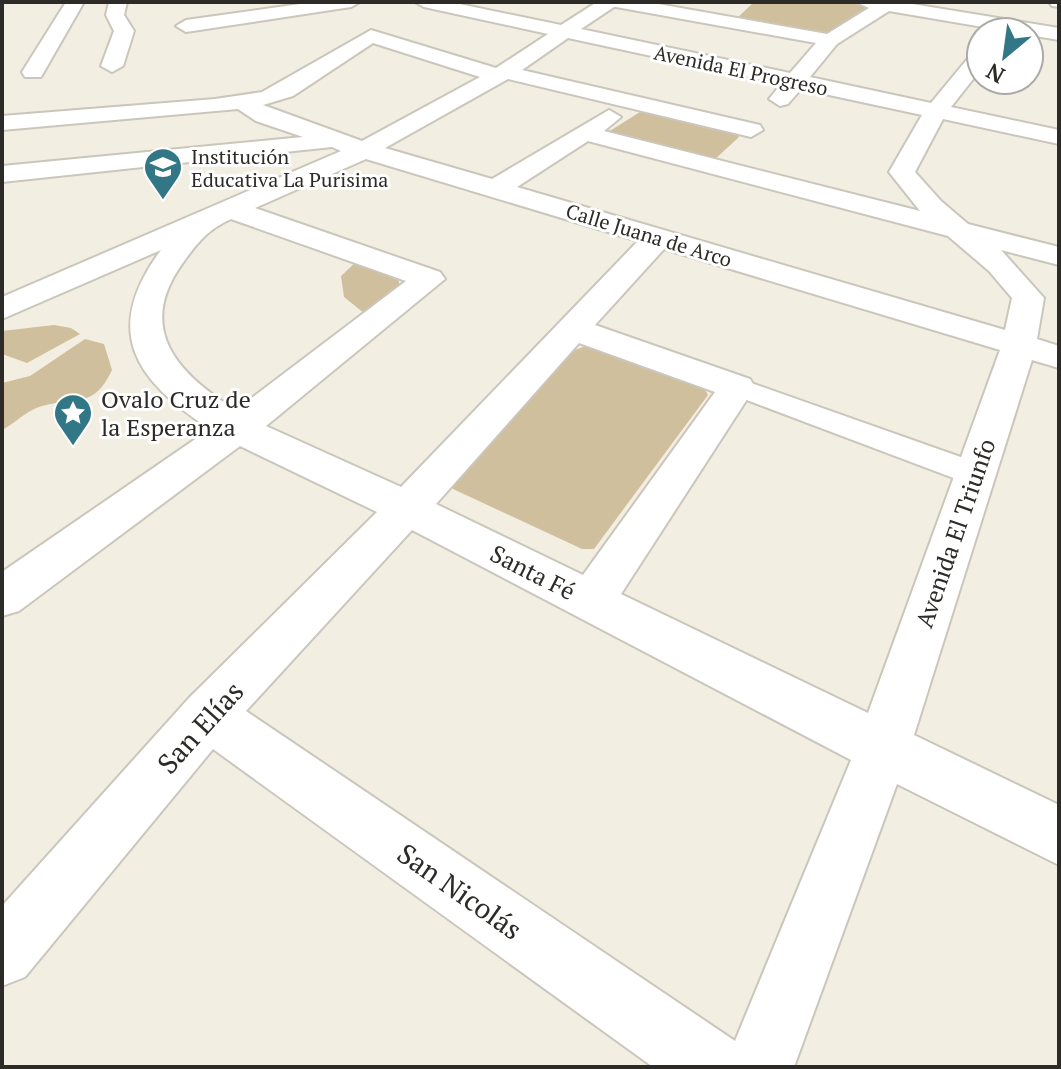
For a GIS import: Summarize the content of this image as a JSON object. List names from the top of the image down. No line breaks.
{"streets":{"street":["Avenida El Progreso","Calle Juana de Arco","Avenida El Triunfo","Santa Fé","San Elías","San Nicolás"]},"crossings":[["Avenida El Progreso","Avenida El Triunfo"],["Calle Juana de Arco","Avenida El Triunfo"],["Calle Juana de Arco","San Elías"],["Avenida El Triunfo","Santa Fé"],["Santa Fé","San Elías"],["San Elías","San Nicolás"]],"places":{"school or university":["Institución Educativa La Purisima"],"place":["Ovalo Cruz de la Esperanza"]},"north":"bottom left"}
